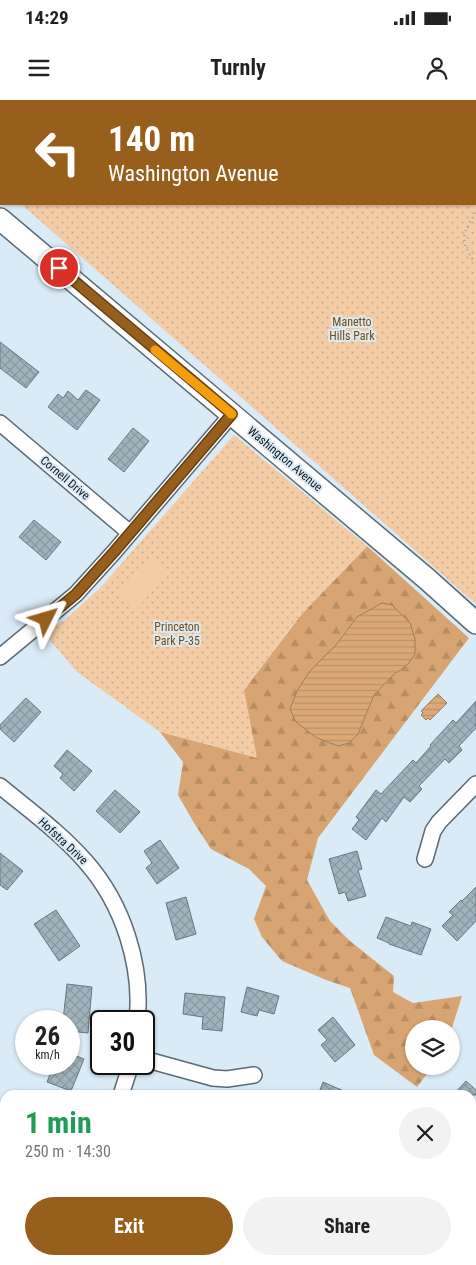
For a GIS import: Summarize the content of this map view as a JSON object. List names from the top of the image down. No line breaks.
{"streets":{"main road":["Washington Avenue"],"street":["Cornell Drive","Hofstra Drive"]},"parks":["Manetto Hills Park","Princeton Park P-35"],"page":{"status":"14:29","header":"Turnly","turn":["140 m","Washington Avenue"],"speed":"26 km/h","limit":"30","heading":["1 min","250 m · 14:30"],"buttons":["Exit","Share"]}}
